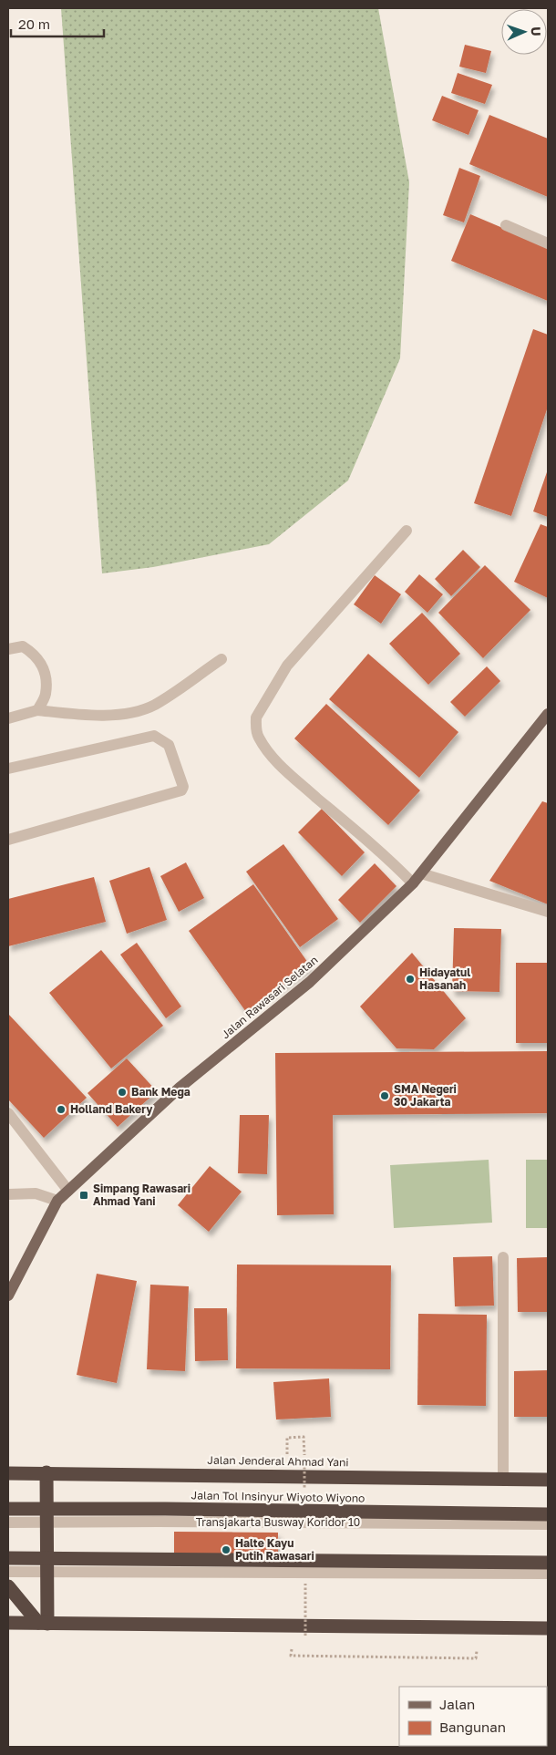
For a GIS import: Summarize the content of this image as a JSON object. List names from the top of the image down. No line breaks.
{"streets":{"highway":["Jalan Jenderal Ahmad Yani","Jalan Tol Insinyur Wiyoto Wiyono"],"main road":["Jalan Rawasari Selatan"],"street":["Transjakarta Busway Koridor 10"]},"places":{"other":["Hidayatul Hasanah","Bank Mega","SMA Negeri 30 Jakarta","Holland Bakery","Halte Kayu Putih Rawasari"],"transit":["Simpang Rawasari Ahmad Yani"]},"legend":["Jalan","Bangunan"],"scale_bar":"20 m","north":"right"}
